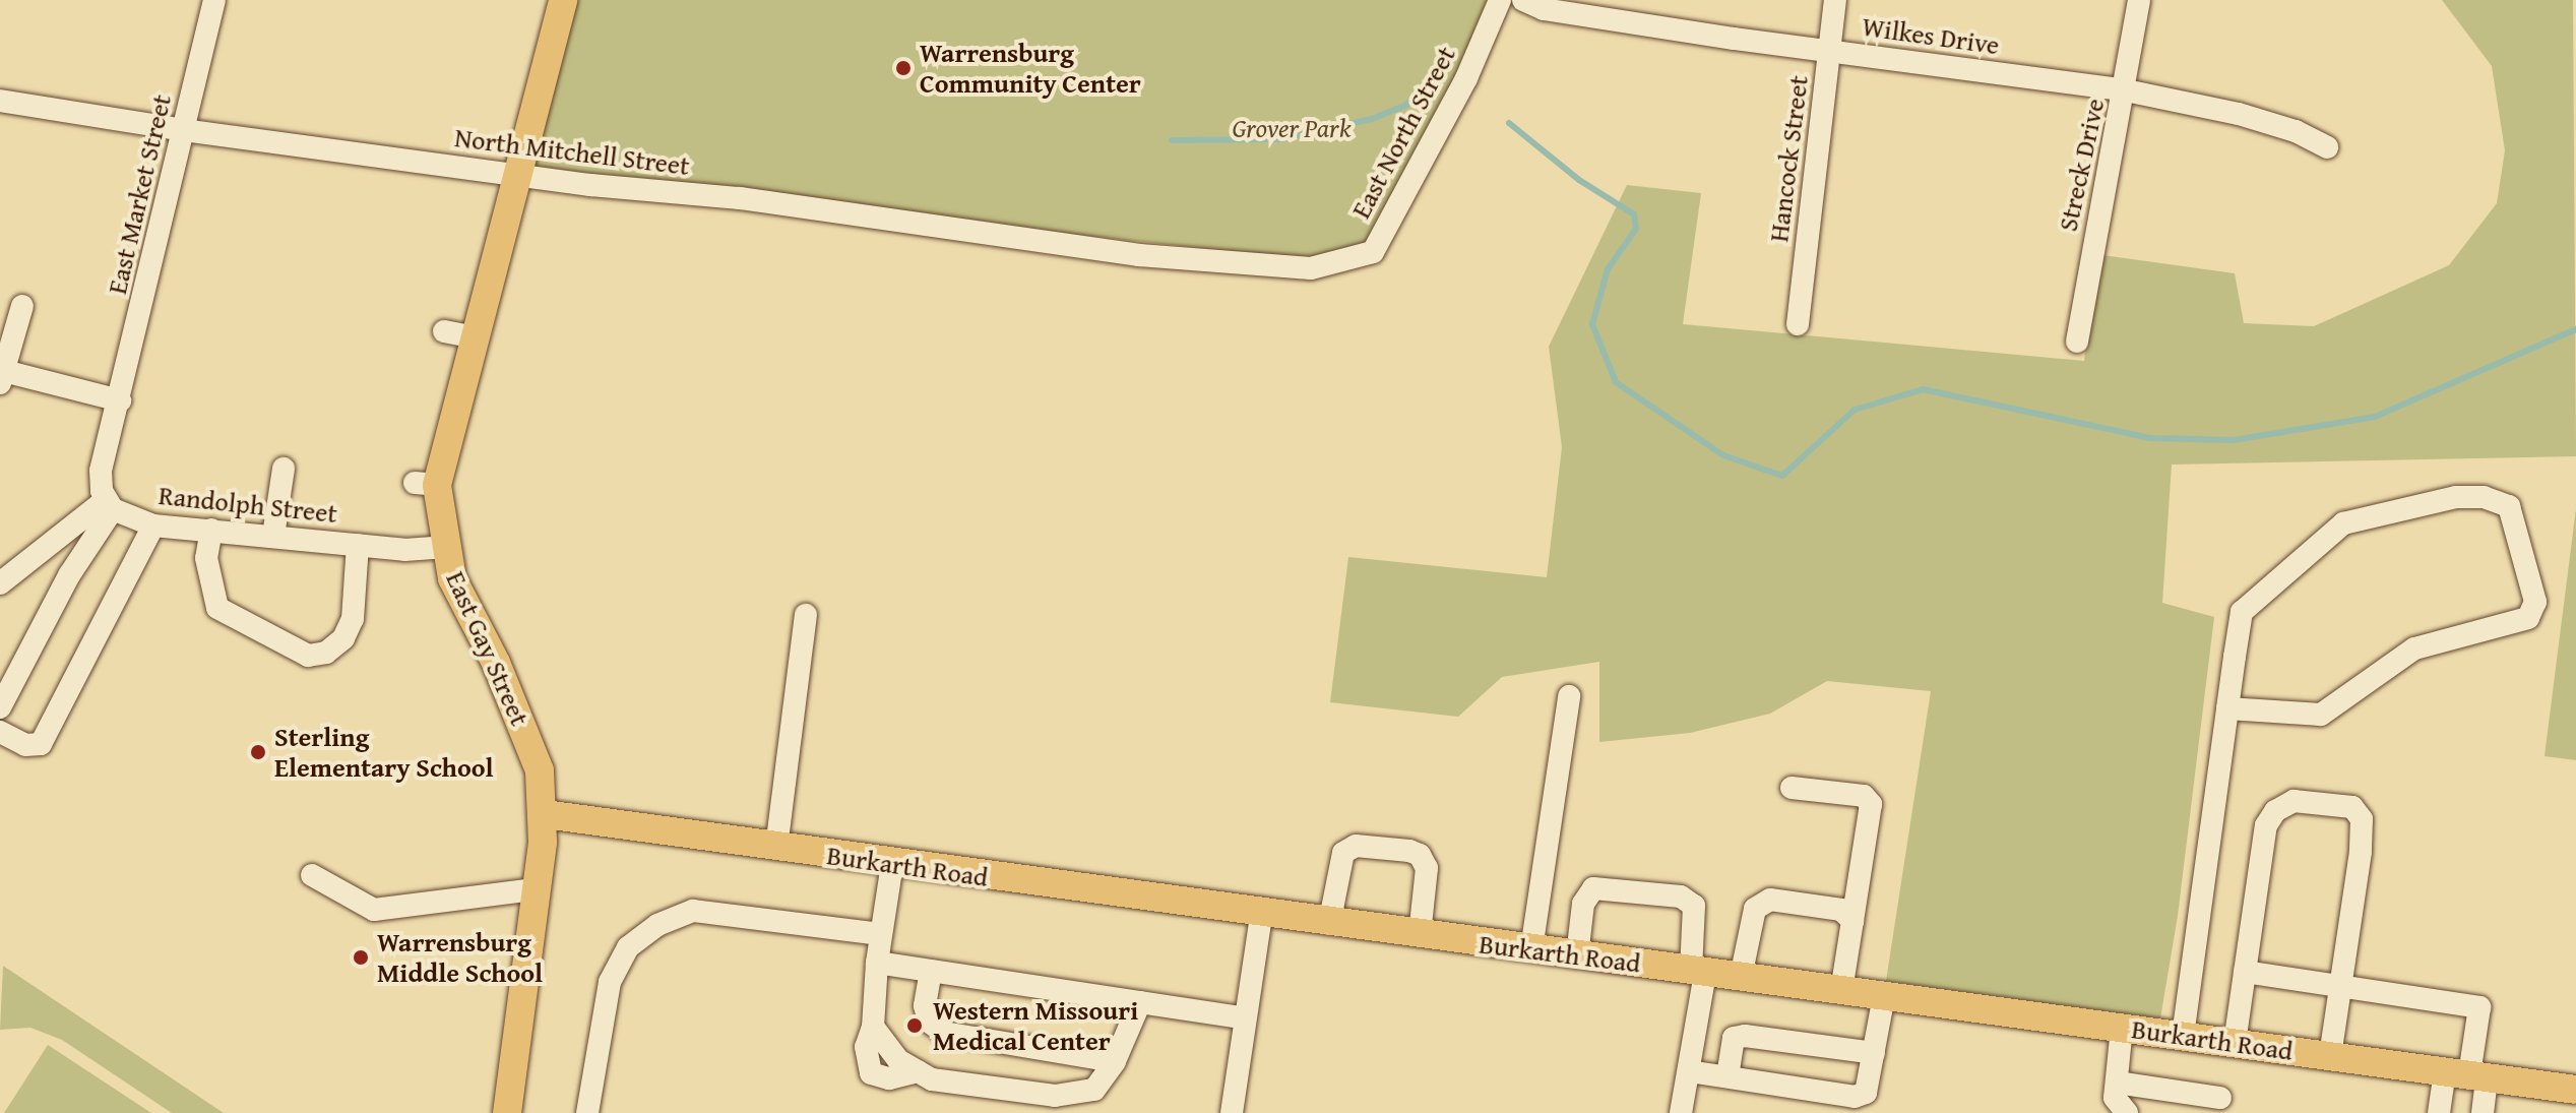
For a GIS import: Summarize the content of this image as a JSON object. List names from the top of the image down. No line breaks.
{"streets":{"main road":["East Gay Street","Burkarth Road"],"street":["Wilkes Drive","East North Street","North Mitchell Street","Hancock Street","Streck Drive","East Market Street","Randolph Street"]},"crossings":[["Wilkes Drive","Hancock Street"],["Wilkes Drive","Streck Drive"],["East North Street","North Mitchell Street"],["North Mitchell Street","East Market Street"],["North Mitchell Street","East Gay Street"],["Randolph Street","East Gay Street"],["East Gay Street","Burkarth Road"]],"parks":["Grover Park"],"places":["Warrensburg Community Center","Sterling Elementary School","Warrensburg Middle School","Western Missouri Medical Center"]}
